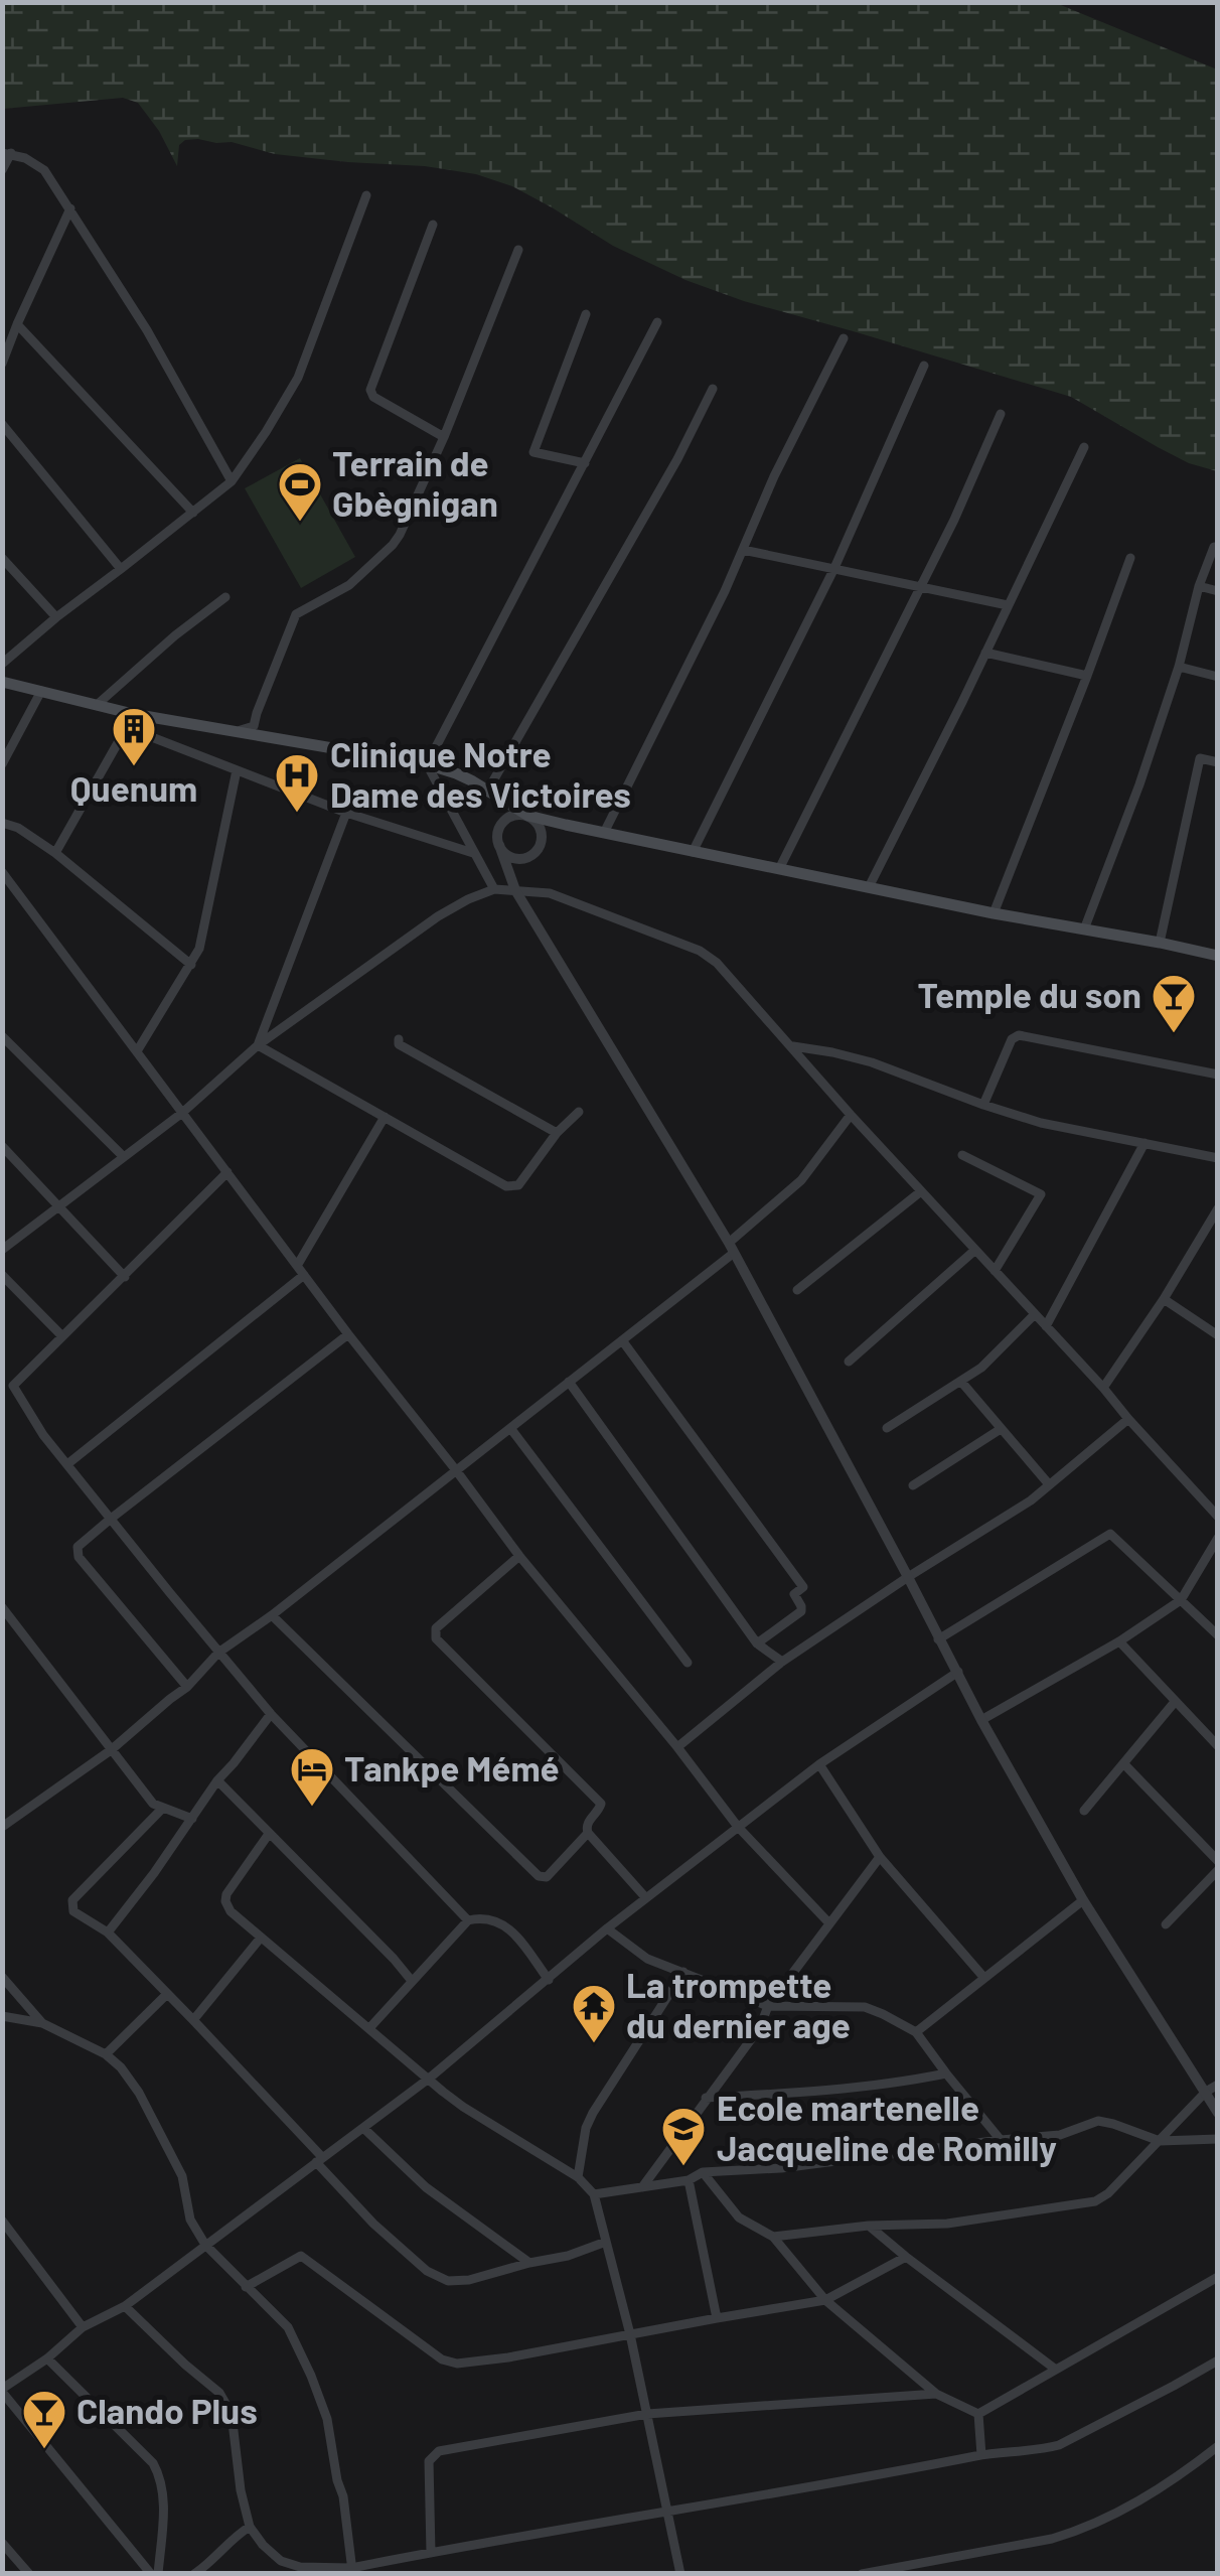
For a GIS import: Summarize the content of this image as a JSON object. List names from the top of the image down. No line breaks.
{"places":{"sports":["Terrain de Gbègnigan"],"building":["Quenum"],"hospital":["Clinique Notre Dame des Victoires"],"bar":["Temple du son","Clando Plus"],"hotel":["Tankpe Mémé"],"temple":["La trompette du dernier age"],"school or university":["Ecole martenelle Jacqueline de Romilly"]}}
